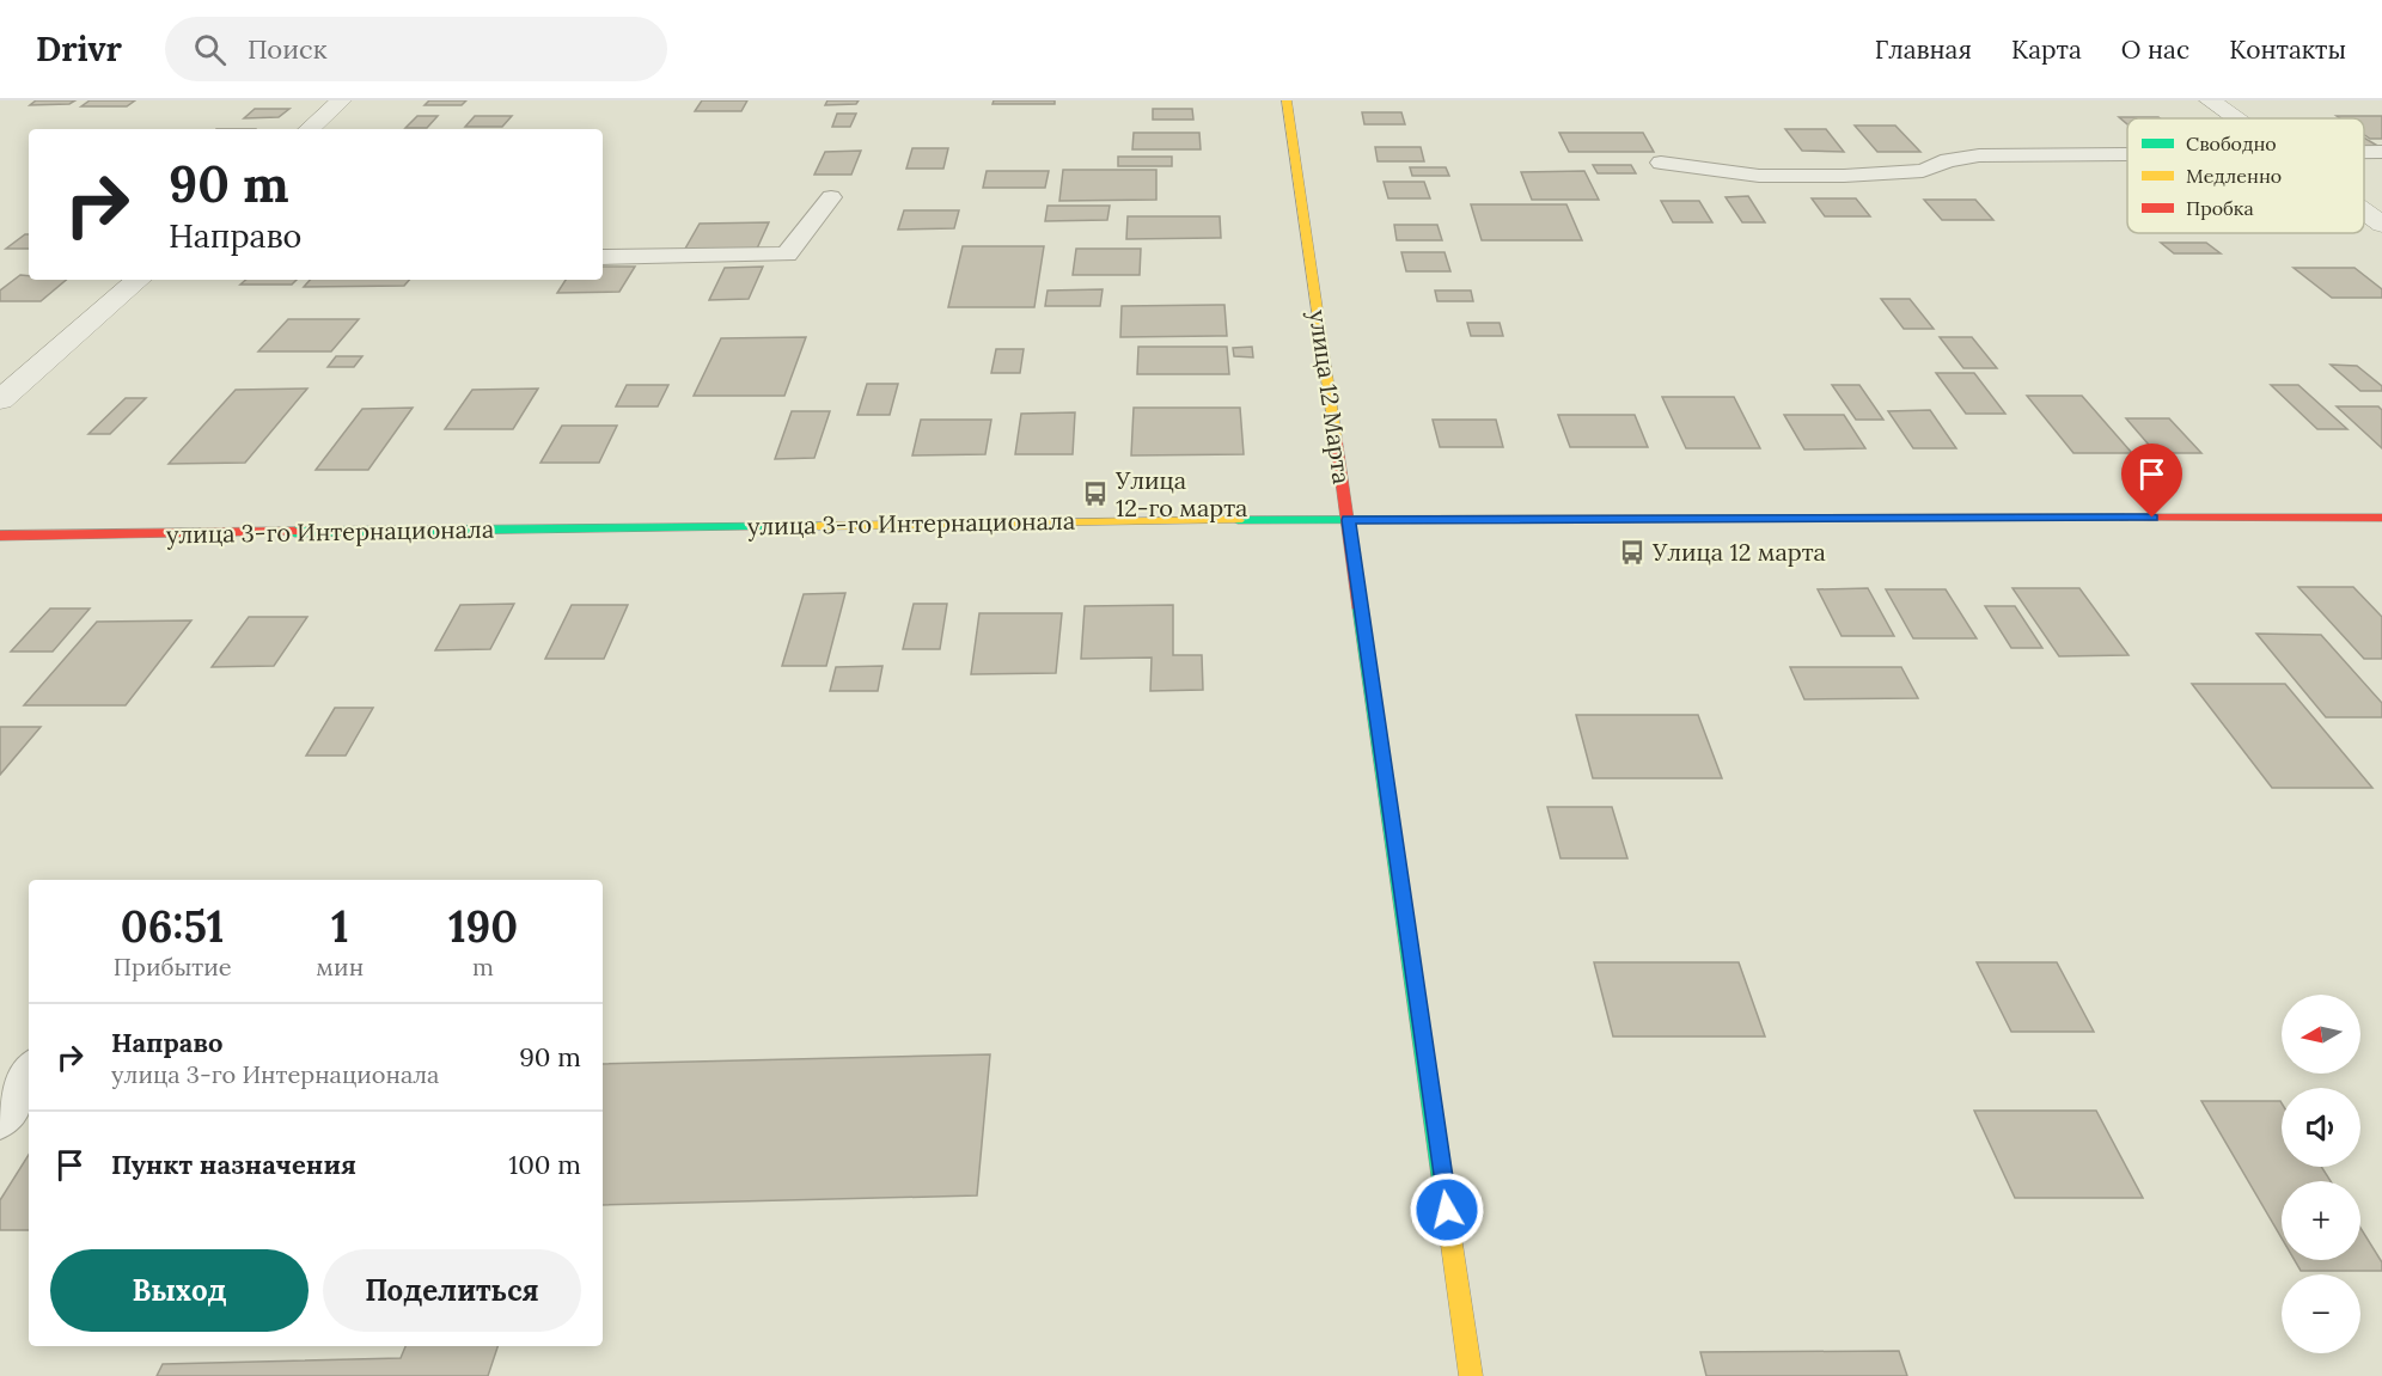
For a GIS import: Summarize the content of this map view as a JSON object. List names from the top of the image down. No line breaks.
{"streets":{"street":["улица 12 Марта","улица 3-го Интернационала"]},"crossings":[["улица 12 Марта","улица 3-го Интернационала"]],"places":{"bus stop":["Улица 12-го марта","Улица 12 марта"]},"legend":["Свободно","Медленно","Пробка"],"north":"left","page":{"header":"Drivr","search":"Поиск","nav":["Главная","Карта","О нас","Контакты"],"turn":["90 m","Направо"],"eta":["06:51","Прибытие","1","мин","190","m"],"map_buttons":["+","−"],"list":[{"name":"Направо","note":"улица 3-го Интернационала","value":"90 m"},{"name":"Пункт назначения","value":"100 m"}],"buttons":["Выход","Поделиться"]}}
